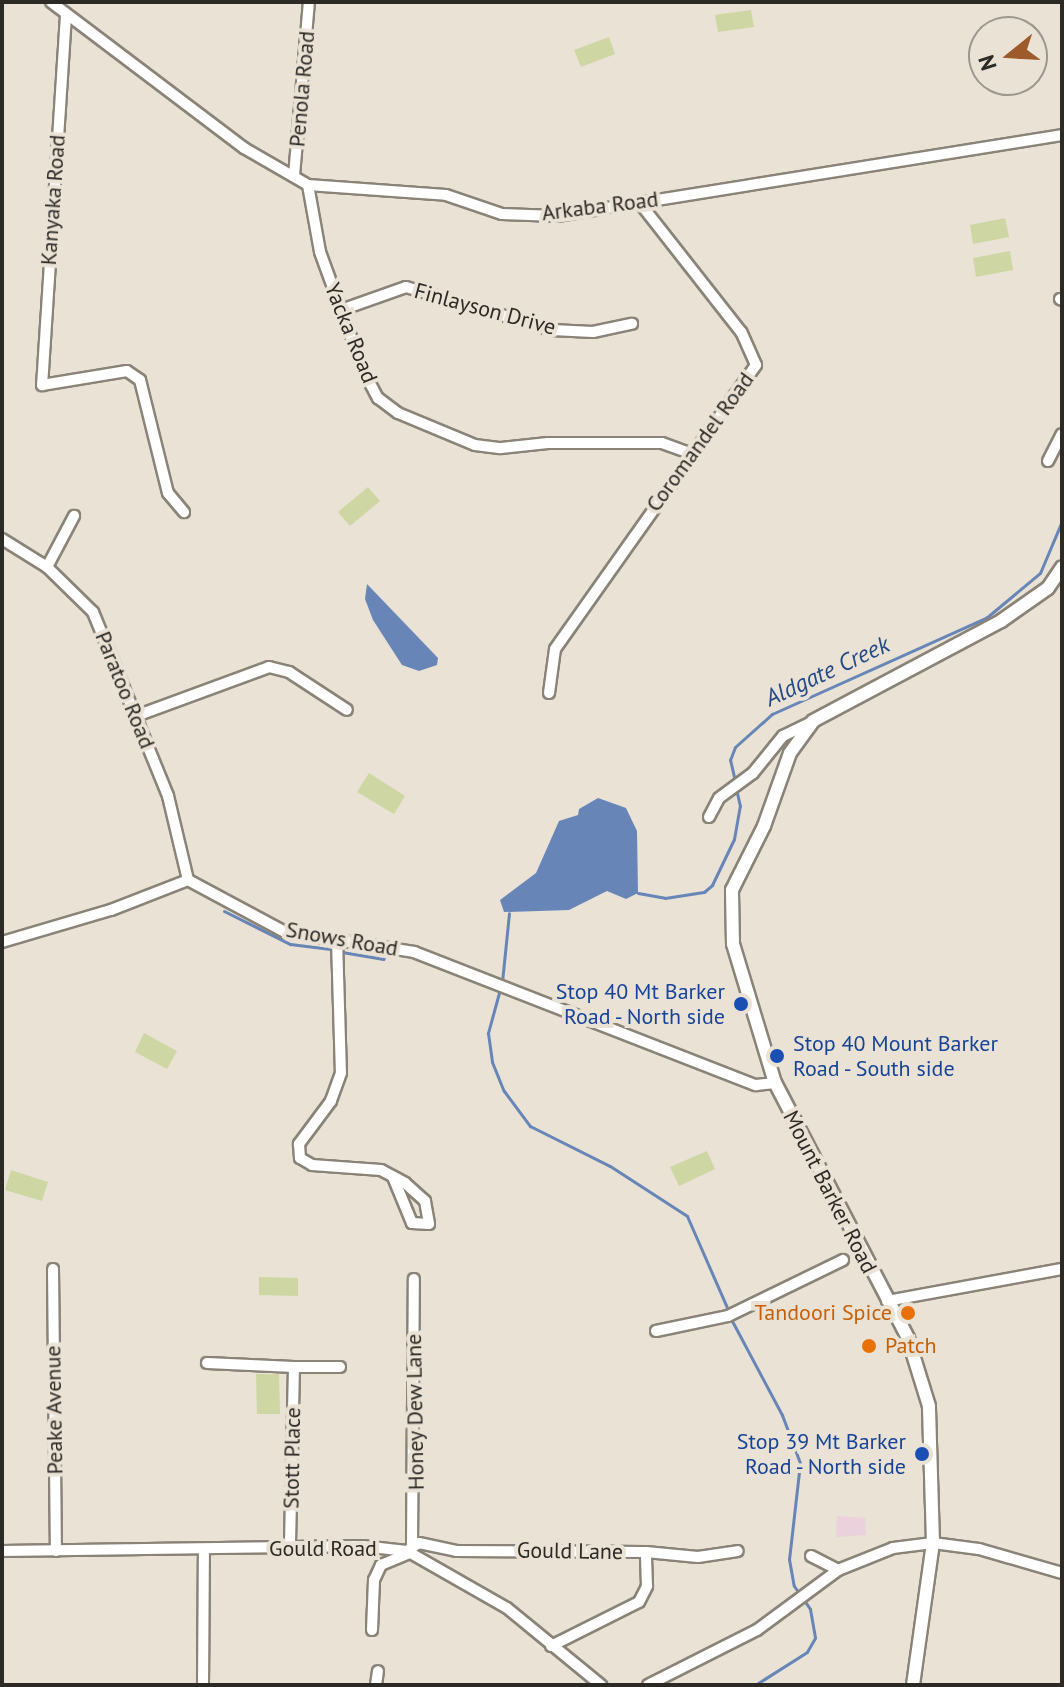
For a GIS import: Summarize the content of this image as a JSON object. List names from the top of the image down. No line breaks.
{"streets":{"main road":["Mount Barker Road"],"street":["Penola Road","Kanyaka Road","Arkaba Road","Finlayson Drive","Yacka Road","Coromandel Road","Paratoo Road","Snows Road","Peake Avenue","Honey Dew Lane","Stott Place","Gould Road","Gould Lane"]},"crossings":[["Penola Road","Arkaba Road"],["Kanyaka Road","Arkaba Road"],["Arkaba Road","Yacka Road"],["Arkaba Road","Coromandel Road"],["Finlayson Drive","Yacka Road"],["Yacka Road","Coromandel Road"],["Paratoo Road","Snows Road"],["Snows Road","Mount Barker Road"],["Peake Avenue","Gould Road"],["Honey Dew Lane","Gould Road"],["Honey Dew Lane","Gould Lane"],["Stott Place","Gould Road"],["Gould Road","Gould Lane"]],"water":["Aldgate Creek"],"places":["Stop 40 Mt Barker Road - North side","Stop 40 Mount Barker Road - South side","Tandoori Spice","Patch","Stop 39 Mt Barker Road - North side"],"north":"left"}
